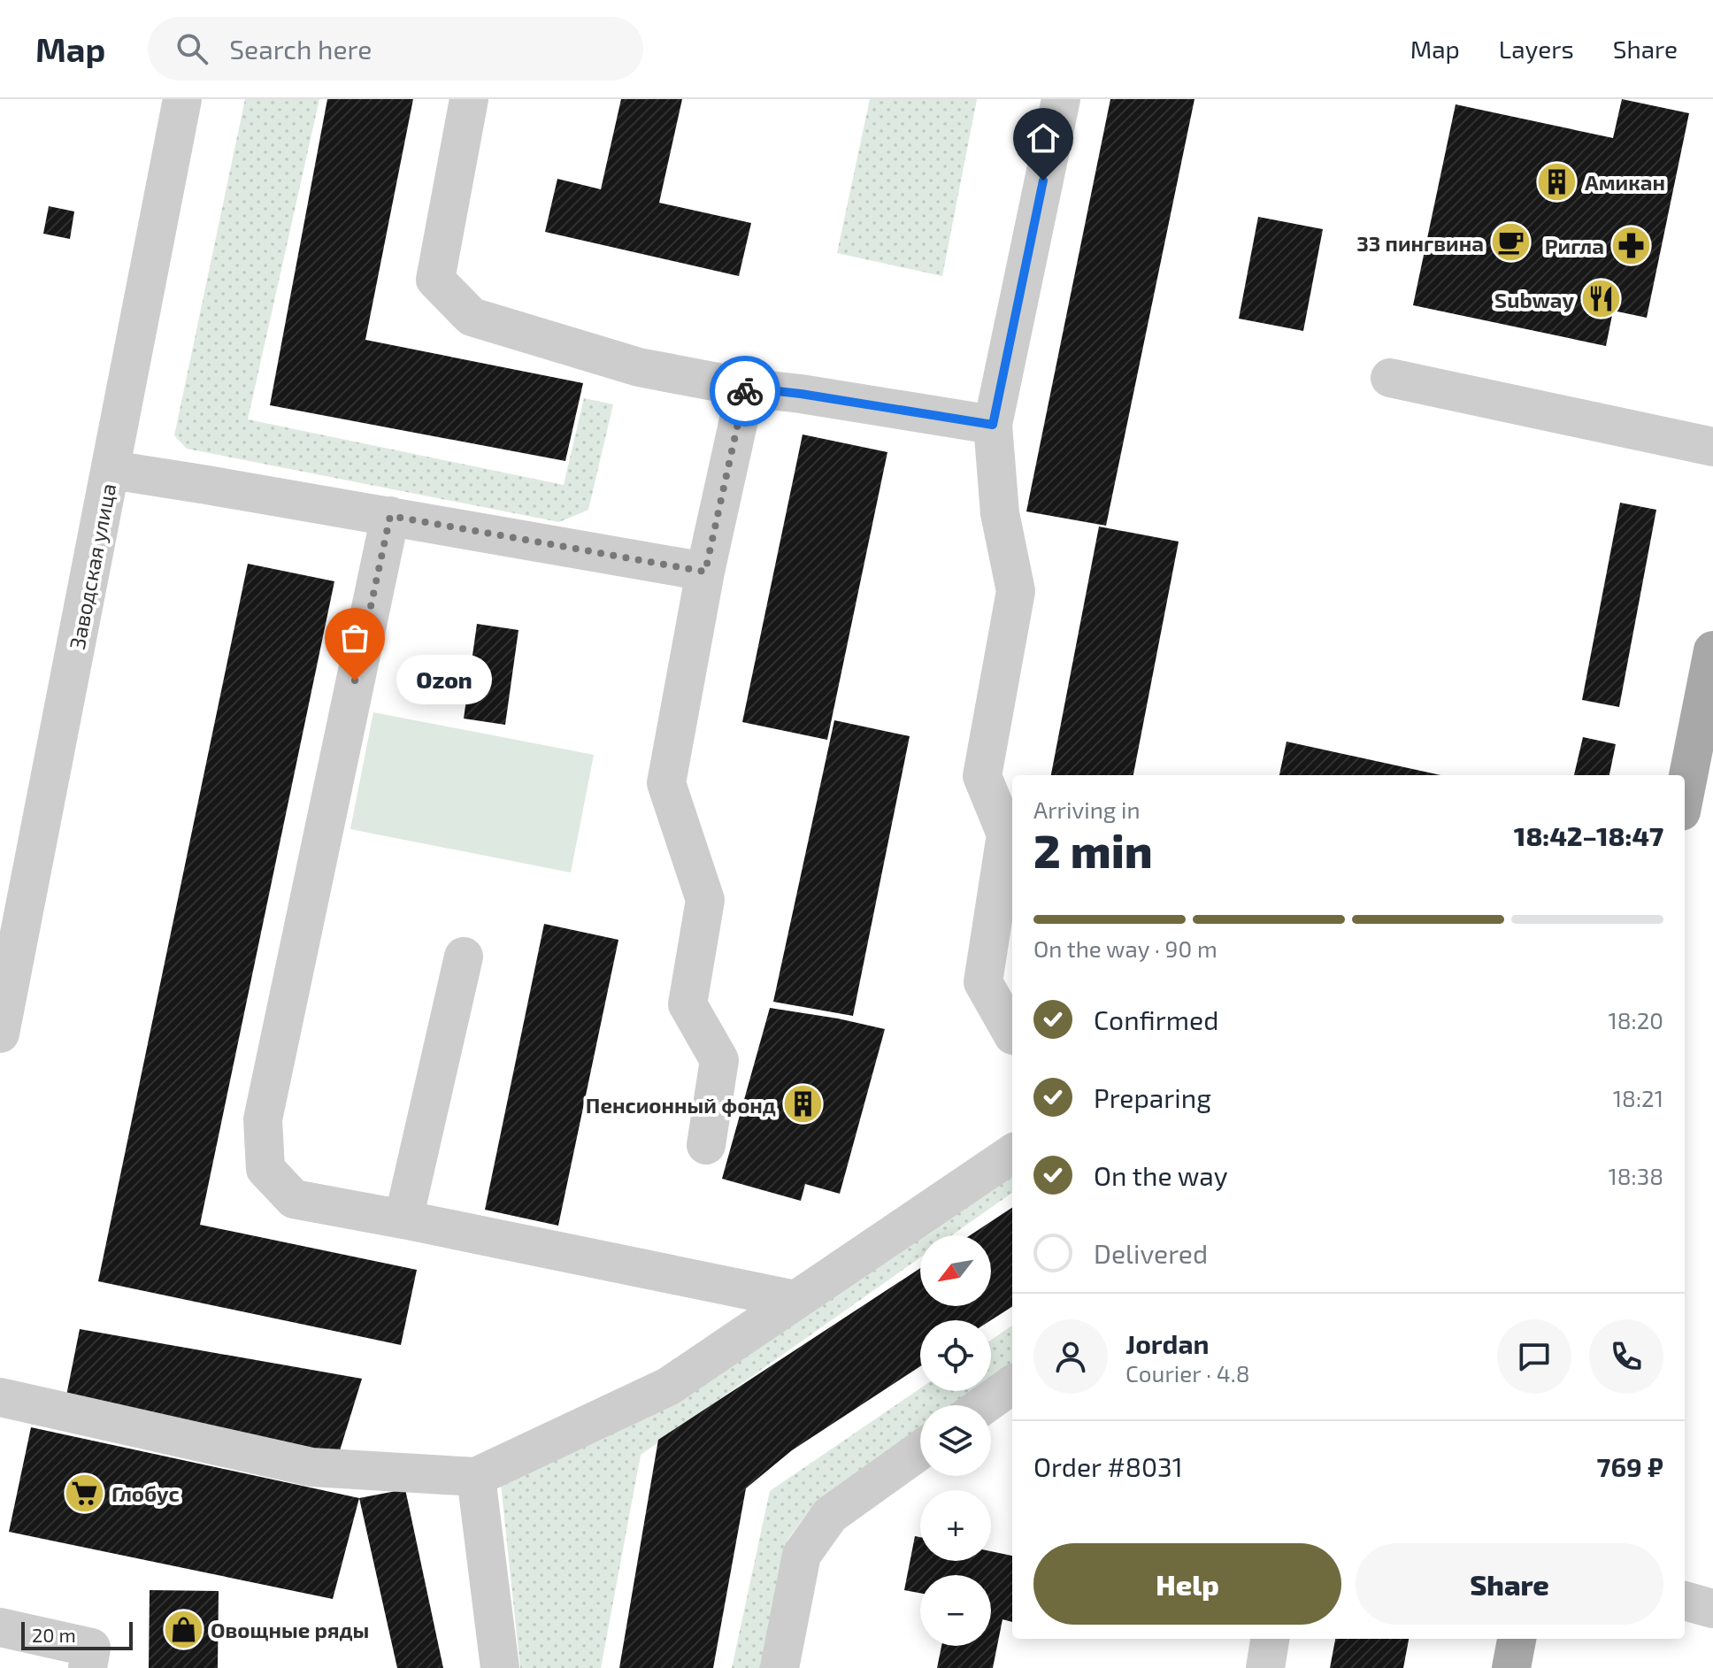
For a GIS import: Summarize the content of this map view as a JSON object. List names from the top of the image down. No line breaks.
{"streets":{"street":["Заводская улица"]},"places":{"building":["Амикан","Пенсионный фонд"],"cafe":["33 пингвина"],"pharmacy":["Ригла"],"restaurant":["Subway"],"other":["Ozon"],"supermarket":["Глобус"],"shop":["Овощные ряды"]},"scale_bar":"20 m","north":"bottom left","page":{"header":"Map","search":"Search here","nav":["Map","Layers","Share"],"bubble":"Ozon","heading":["2 min","Arriving in","18:42–18:47"],"panel":["Jordan","Courier · 4.8","Order #8031","769 ₽"],"bar":"On the way · 90 m","list":[["Confirmed","18:20"],["Preparing","18:21"],["On the way","18:38"],"Delivered"],"map_buttons":["+","−"],"buttons":["Help","Share"],"scale":"20 m"}}
